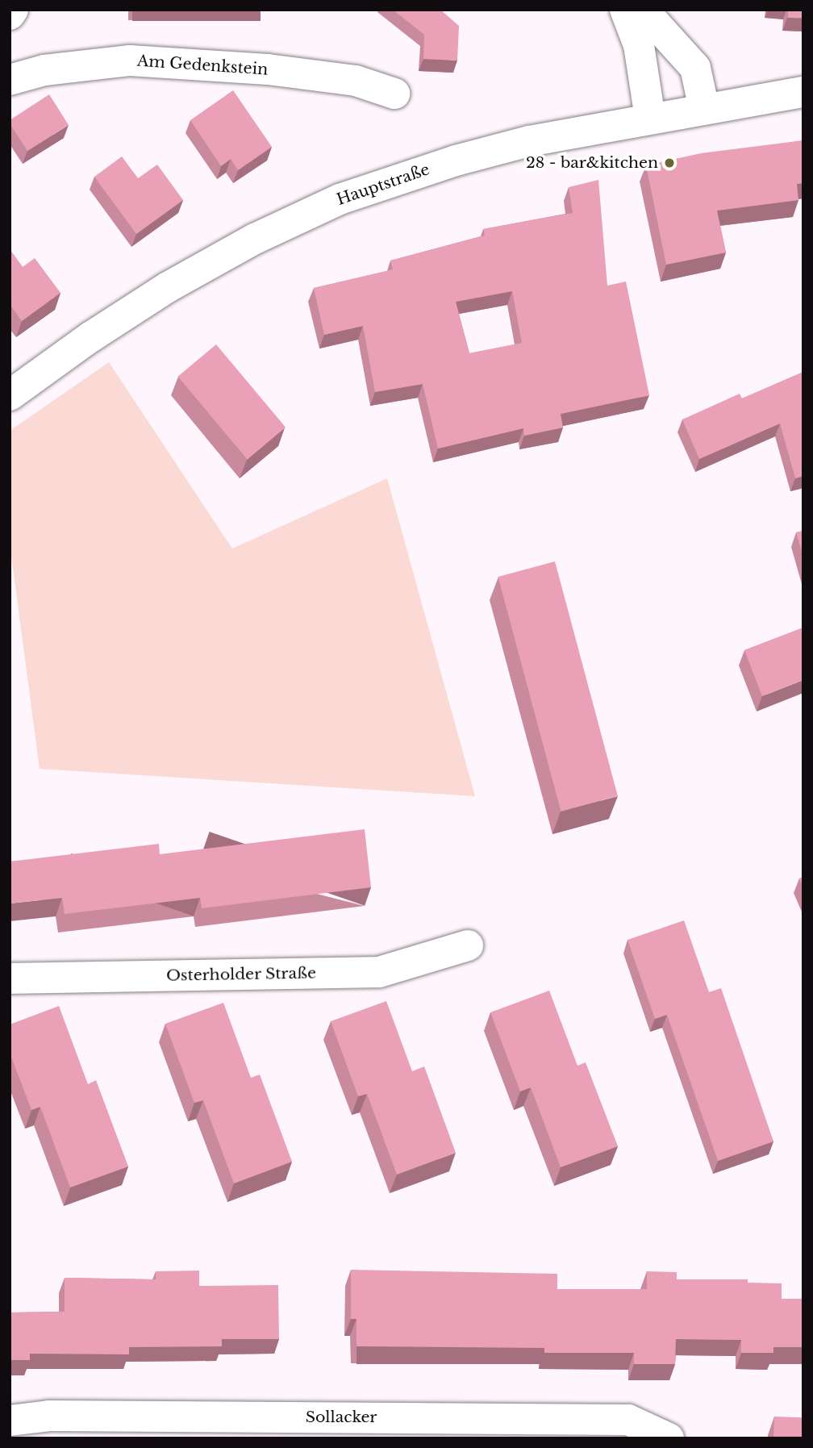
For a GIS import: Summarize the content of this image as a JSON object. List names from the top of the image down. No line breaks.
{"streets":{"street":["Am Gedenkstein","Hauptstraße","Osterholder Straße","Sollacker"]},"places":["28 - bar&kitchen"]}
